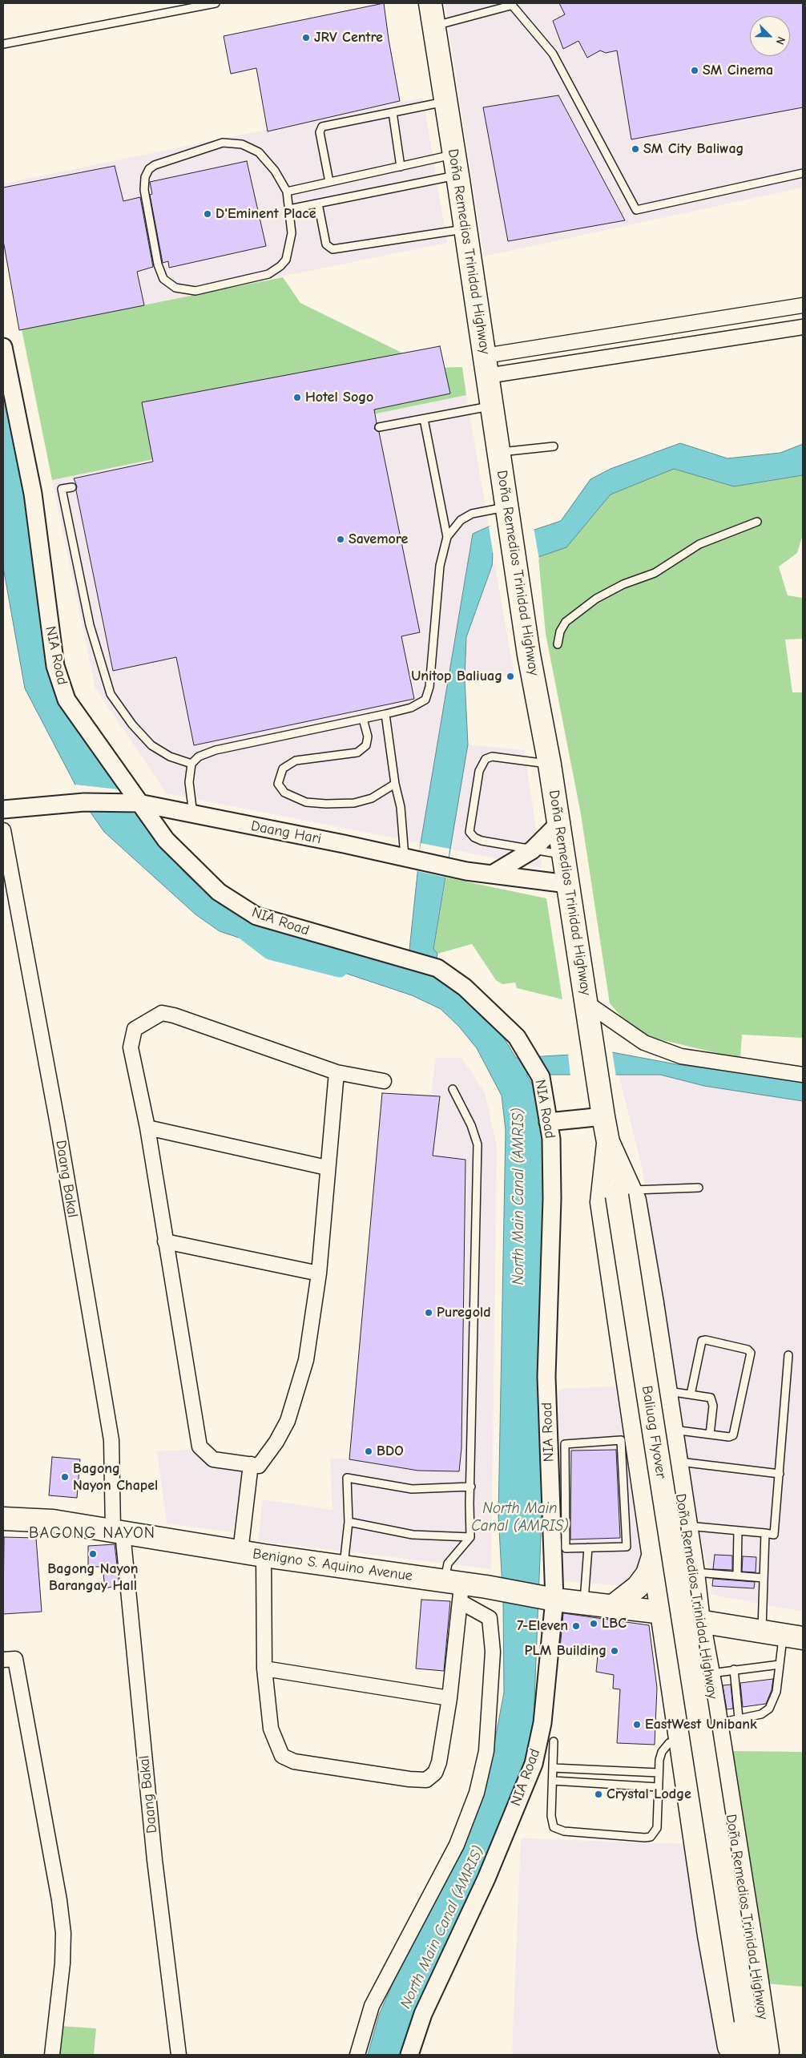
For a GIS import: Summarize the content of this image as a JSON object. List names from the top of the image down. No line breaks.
{"streets":{"main road":["Doña Remedios Trinidad Highway","Baliuag Flyover","Benigno S. Aquino Avenue"],"street":["NIA Road","Daang Hari","Daang Bakal"]},"crossings":[["Doña Remedios Trinidad Highway","Daang Hari"],["Doña Remedios Trinidad Highway","Baliuag Flyover"],["Doña Remedios Trinidad Highway","Benigno S. Aquino Avenue"],["NIA Road","Daang Hari"],["NIA Road","Benigno S. Aquino Avenue"],["Daang Bakal","Benigno S. Aquino Avenue"]],"districts":["BAGONG NAYON"],"water":["North Main Canal (AMRIS)"],"places":["JRV Centre","SM Cinema","SM City Baliwag","D'Eminent Place","Hotel Sogo","Savemore","Unitop Baliuag","Puregold","BDO","Bagong Nayon Chapel","Bagong Nayon Barangay Hall","LBC","7-Eleven","PLM Building","EastWest Unibank","Crystal Lodge"],"north":"bottom right"}
